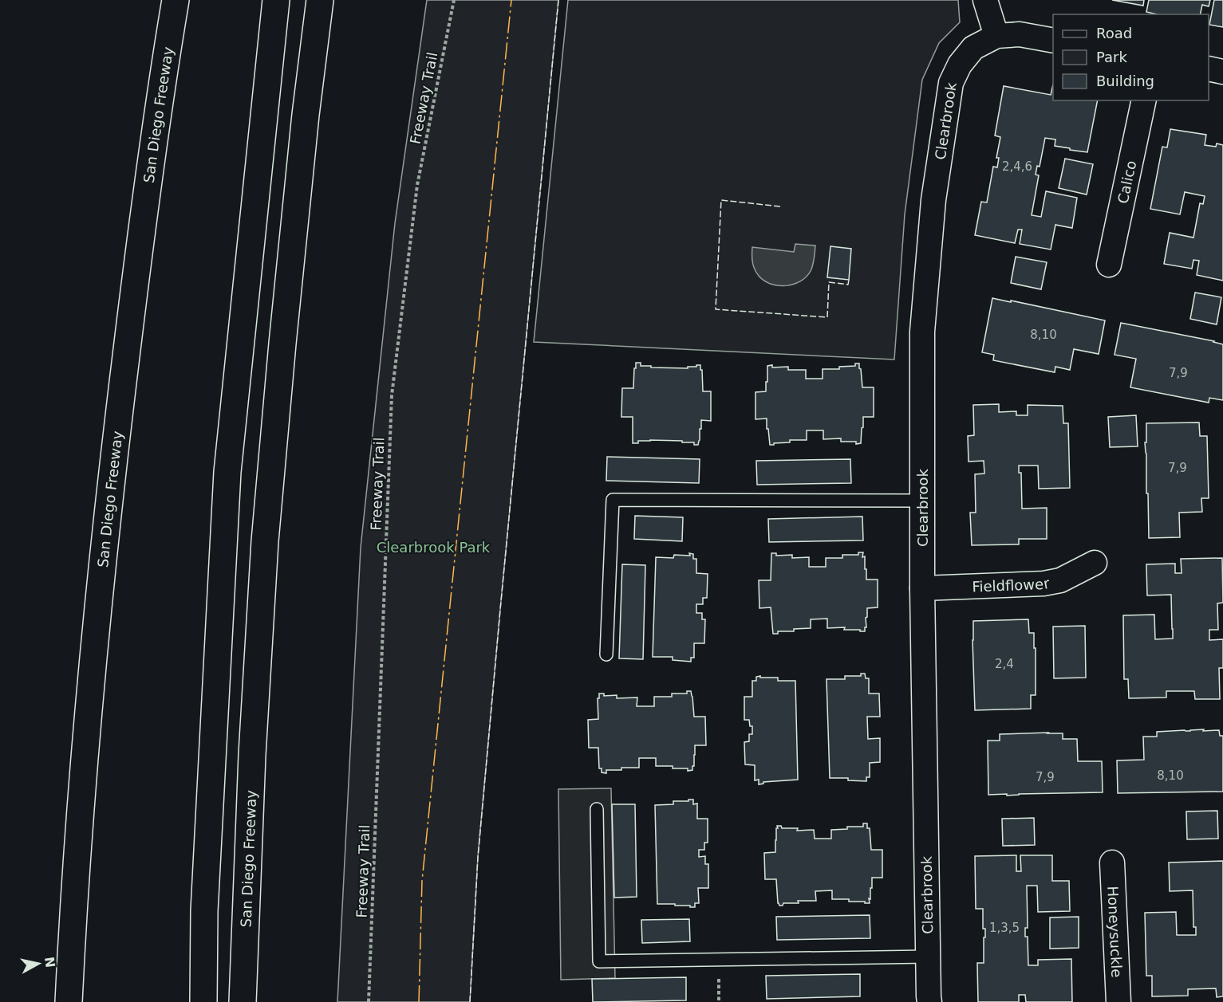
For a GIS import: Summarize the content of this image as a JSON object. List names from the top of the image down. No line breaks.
{"streets":{"highway":["San Diego Freeway"],"street":["Clearbrook","Calico","Fieldflower","Honeysuckle"],"path":["Freeway Trail"]},"crossings":[["Clearbrook","Fieldflower"]],"parks":["Clearbrook Park"],"house_numbers":["2,4,6","8,10","7,9","7,9","2,4","8,10","7,9","1,3,5"],"legend":["Road","Park","Building"],"north":"right"}
